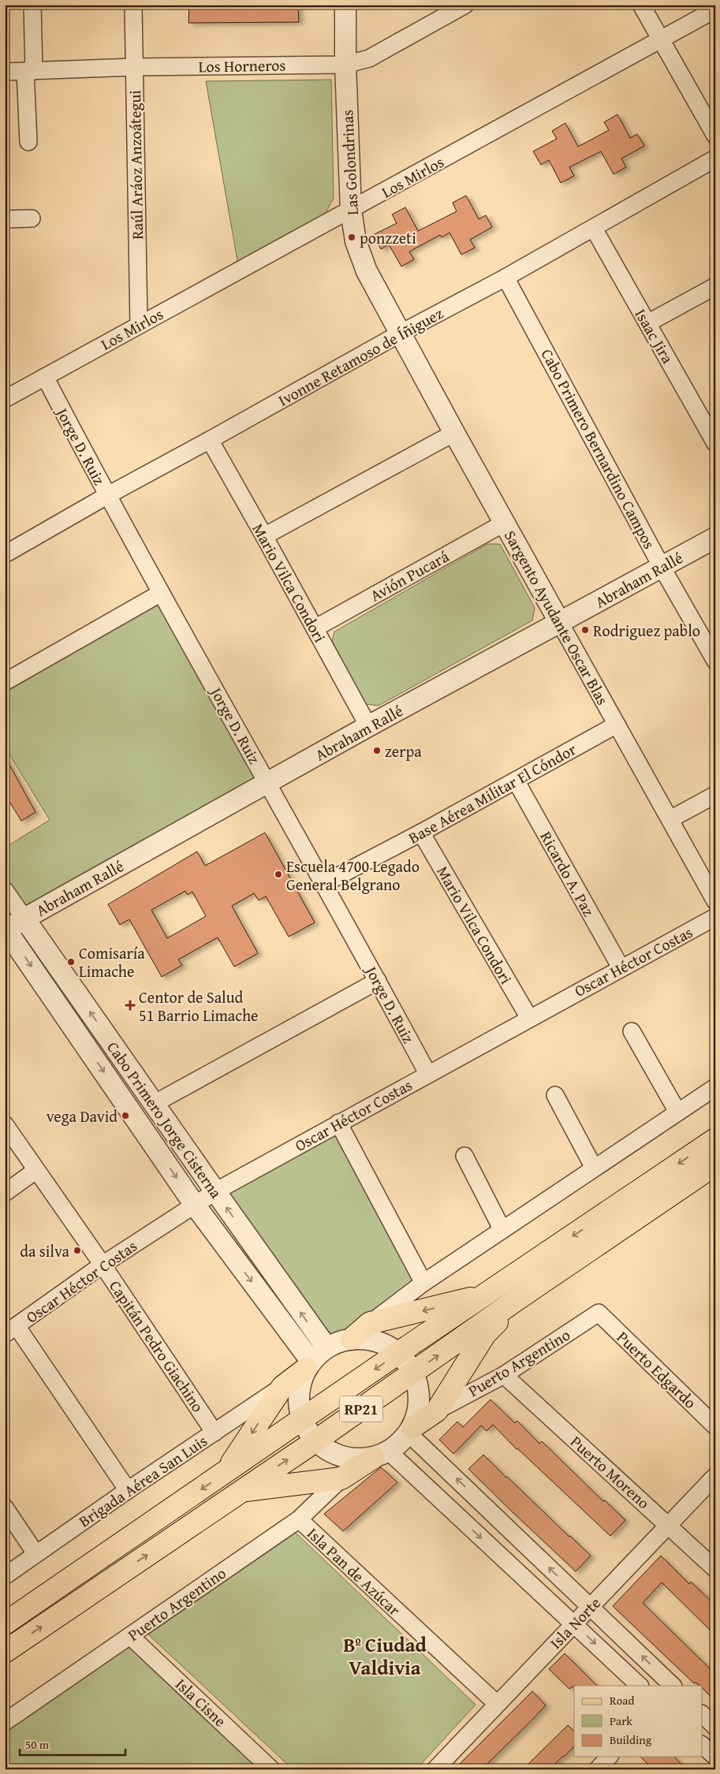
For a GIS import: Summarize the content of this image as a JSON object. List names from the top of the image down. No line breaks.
{"streets":{"main road":["RP21"],"street":["Los Horneros","Las Golondrinas","Raúl Aráoz Anzoátegui","Los Mirlos","Isaac Jira","Ivonne Retamoso de Íñiguez","Jorge D. Ruiz","Cabo Primero Bernardino Campos","Avión Pucará","Abraham Rallé","Mario Vilca Condori","Sargento Ayudante Oscar Blas","Base Aérea Militar El Cóndor","Ricardo A. Paz","Oscar Héctor Costas","Cabo Primero Jorge Cisterna","Capitán Pedro Giachino","Puerto Argentino","Puerto Edgardo","Puerto Moreno","Brigada Aérea San Luis","Isla Pan de Azúcar","Isla Norte","Isla Cisne"]},"crossings":[["Los Horneros","Las Golondrinas"],["Los Horneros","Raúl Aráoz Anzoátegui"],["Las Golondrinas","Los Mirlos"],["Las Golondrinas","Ivonne Retamoso de Íñiguez"],["Las Golondrinas","Sargento Ayudante Oscar Blas"],["Raúl Aráoz Anzoátegui","Los Mirlos"],["Los Mirlos","Jorge D. Ruiz"],["Isaac Jira","Ivonne Retamoso de Íñiguez"],["Ivonne Retamoso de Íñiguez","Jorge D. Ruiz"],["Ivonne Retamoso de Íñiguez","Cabo Primero Bernardino Campos"],["Ivonne Retamoso de Íñiguez","Mario Vilca Condori"],["Ivonne Retamoso de Íñiguez","Sargento Ayudante Oscar Blas"],["Jorge D. Ruiz","Abraham Rallé"],["Jorge D. Ruiz","Base Aérea Militar El Cóndor"],["Jorge D. Ruiz","Oscar Héctor Costas"],["Cabo Primero Bernardino Campos","Abraham Rallé"],["Avión Pucará","Mario Vilca Condori"],["Avión Pucará","Sargento Ayudante Oscar Blas"],["Abraham Rallé","Mario Vilca Condori"],["Abraham Rallé","Sargento Ayudante Oscar Blas"],["Abraham Rallé","Cabo Primero Jorge Cisterna"],["Mario Vilca Condori","Base Aérea Militar El Cóndor"],["Mario Vilca Condori","Oscar Héctor Costas"],["Sargento Ayudante Oscar Blas","Base Aérea Militar El Cóndor"],["Base Aérea Militar El Cóndor","Ricardo A. Paz"],["Ricardo A. Paz","Oscar Héctor Costas"],["Oscar Héctor Costas","Cabo Primero Jorge Cisterna"],["Oscar Héctor Costas","Capitán Pedro Giachino"],["Capitán Pedro Giachino","Brigada Aérea San Luis"],["Puerto Argentino","Puerto Edgardo"],["Puerto Argentino","Puerto Moreno"],["Puerto Argentino","Isla Pan de Azúcar"],["Puerto Argentino","Isla Cisne"],["Puerto Moreno","Isla Norte"],["Isla Pan de Azúcar","Isla Norte"]],"districts":["Bº Ciudad Valdivia"],"places":{"other":["ponzzeti","Rodriguez pablo","zerpa","Escuela 4700 Legado General Belgrano","Comisaría Limache","vega David","da silva"],"health":["Centor de Salud 51 Barrio Limache"]},"legend":["Road","Park","Building"],"scale_bar":"50 m"}
